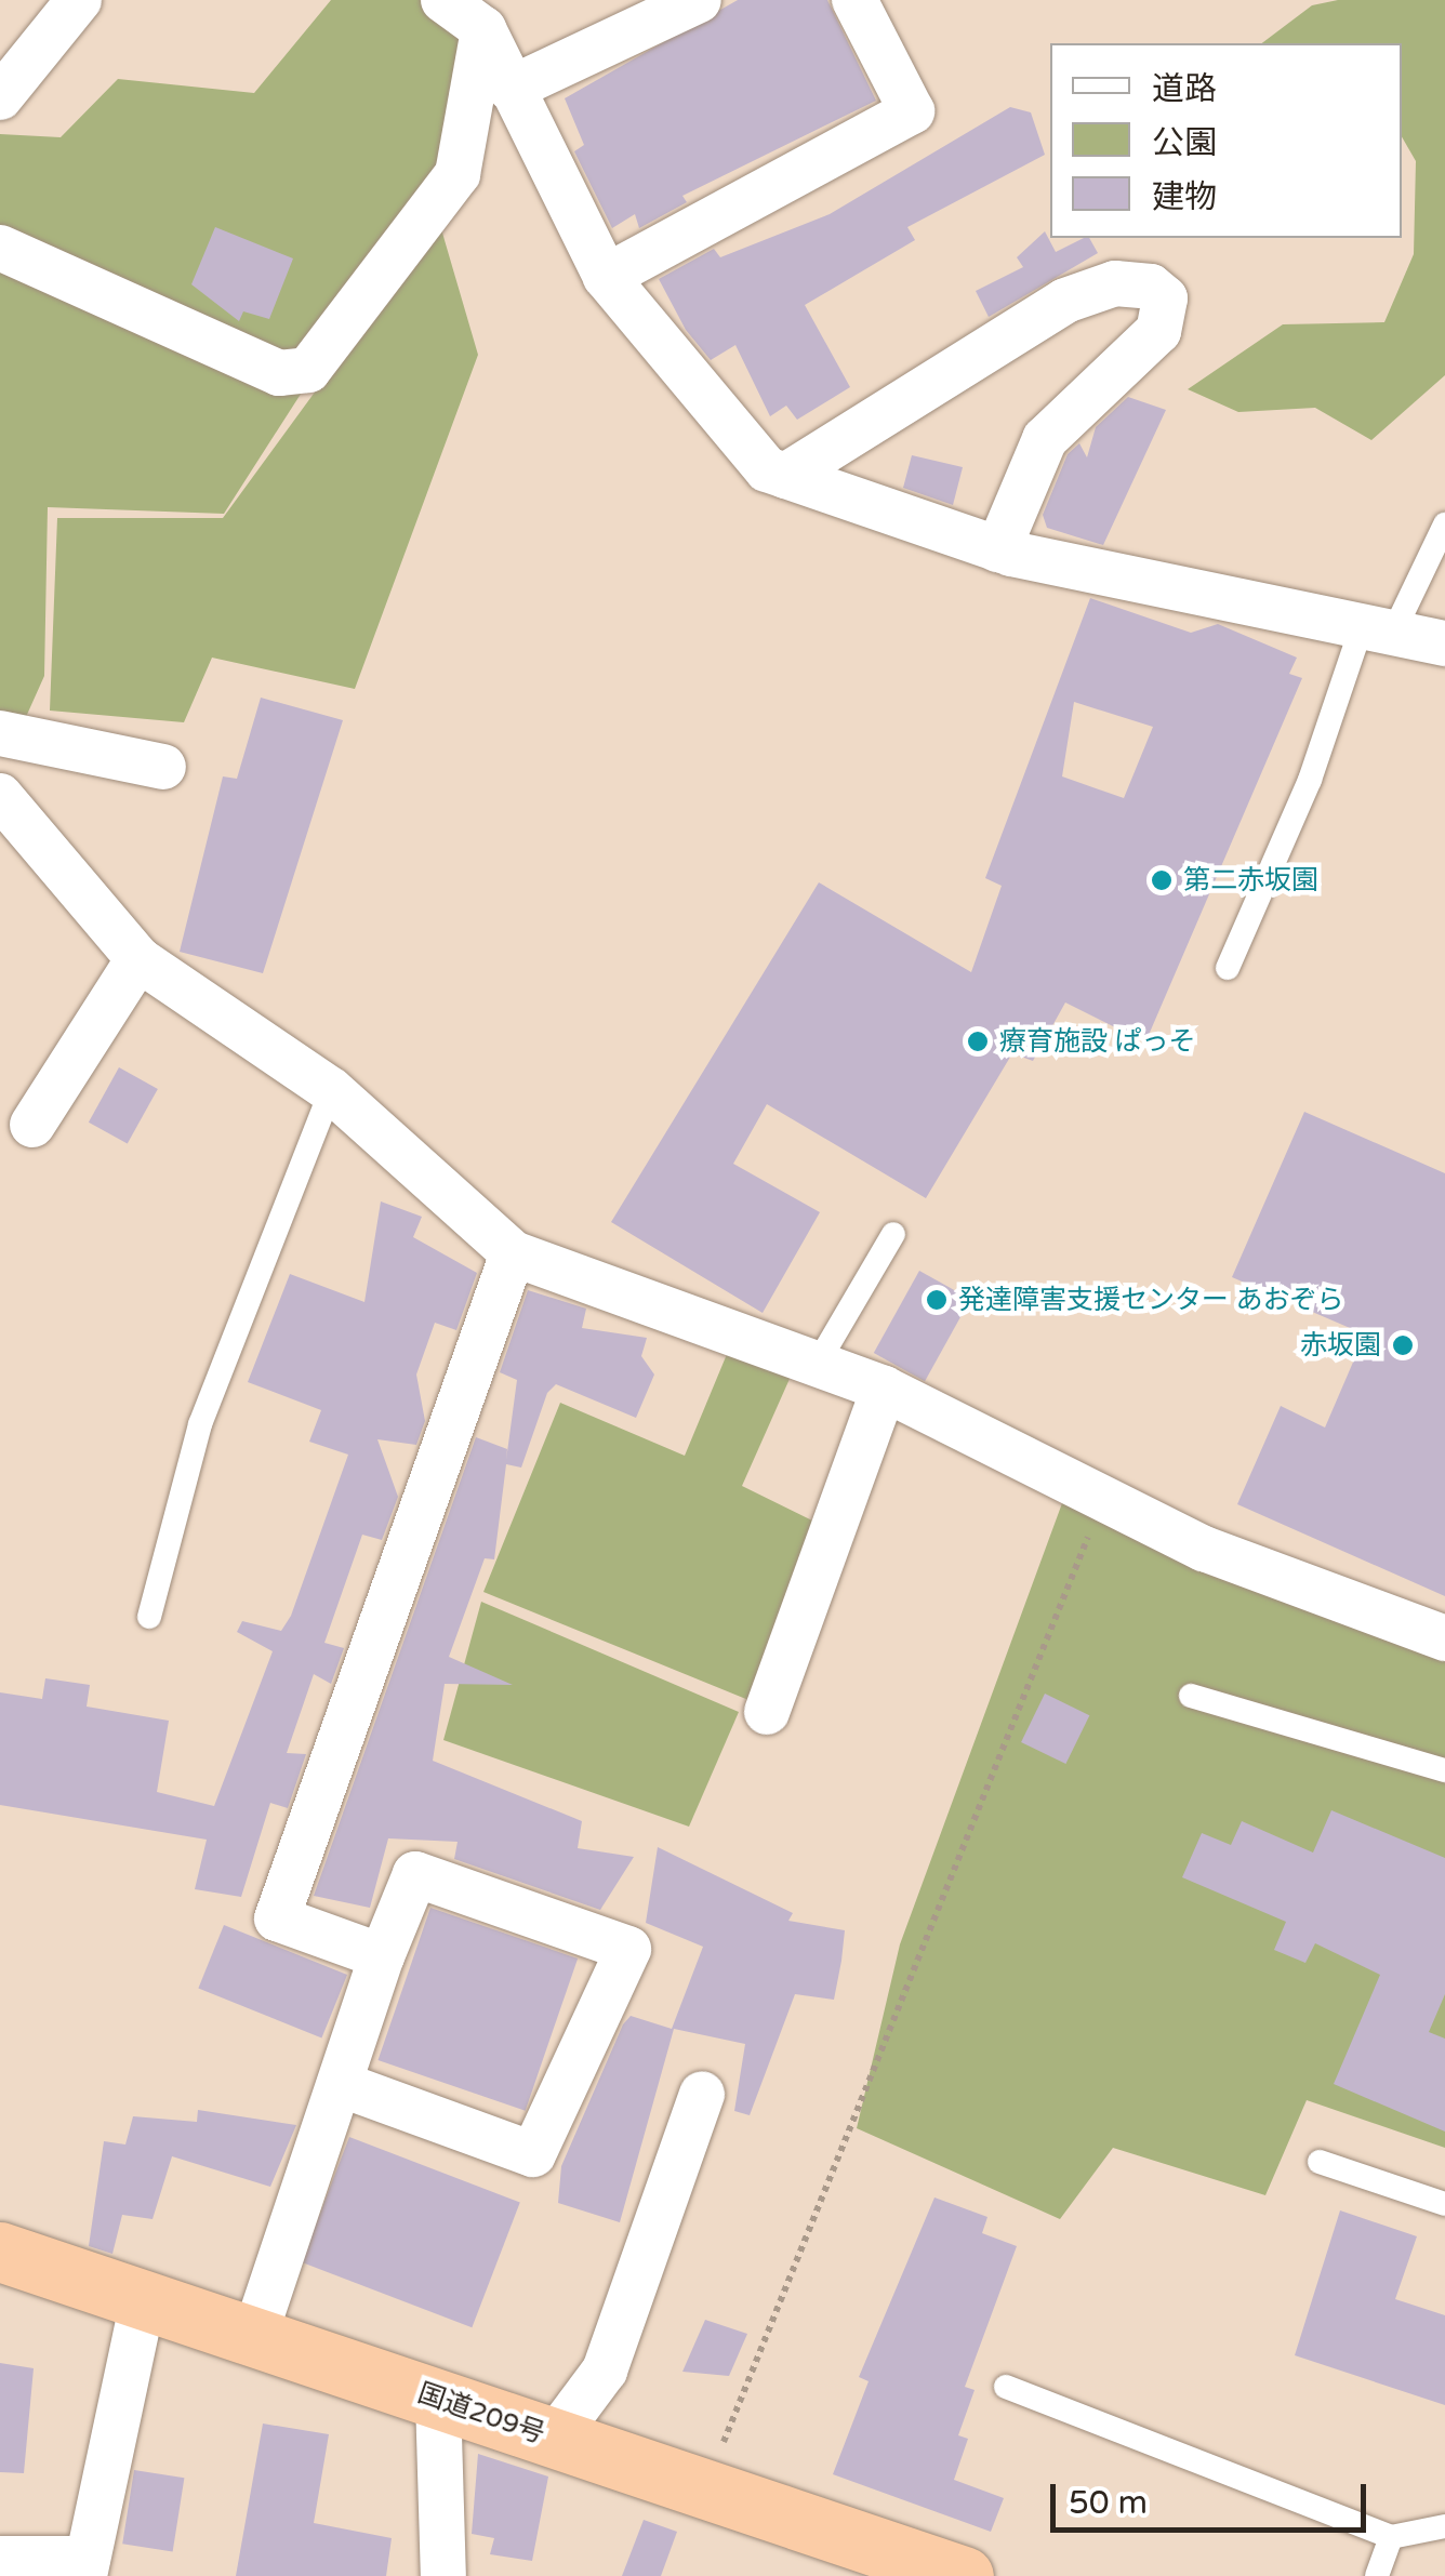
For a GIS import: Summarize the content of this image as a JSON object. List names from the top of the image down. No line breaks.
{"streets":{"highway":["国道209号"]},"places":["第二赤坂園","療育施設 ぱっそ","発達障害支援センター あおぞら","赤坂園"],"legend":["道路","公園","建物"],"scale_bar":"50 m"}
